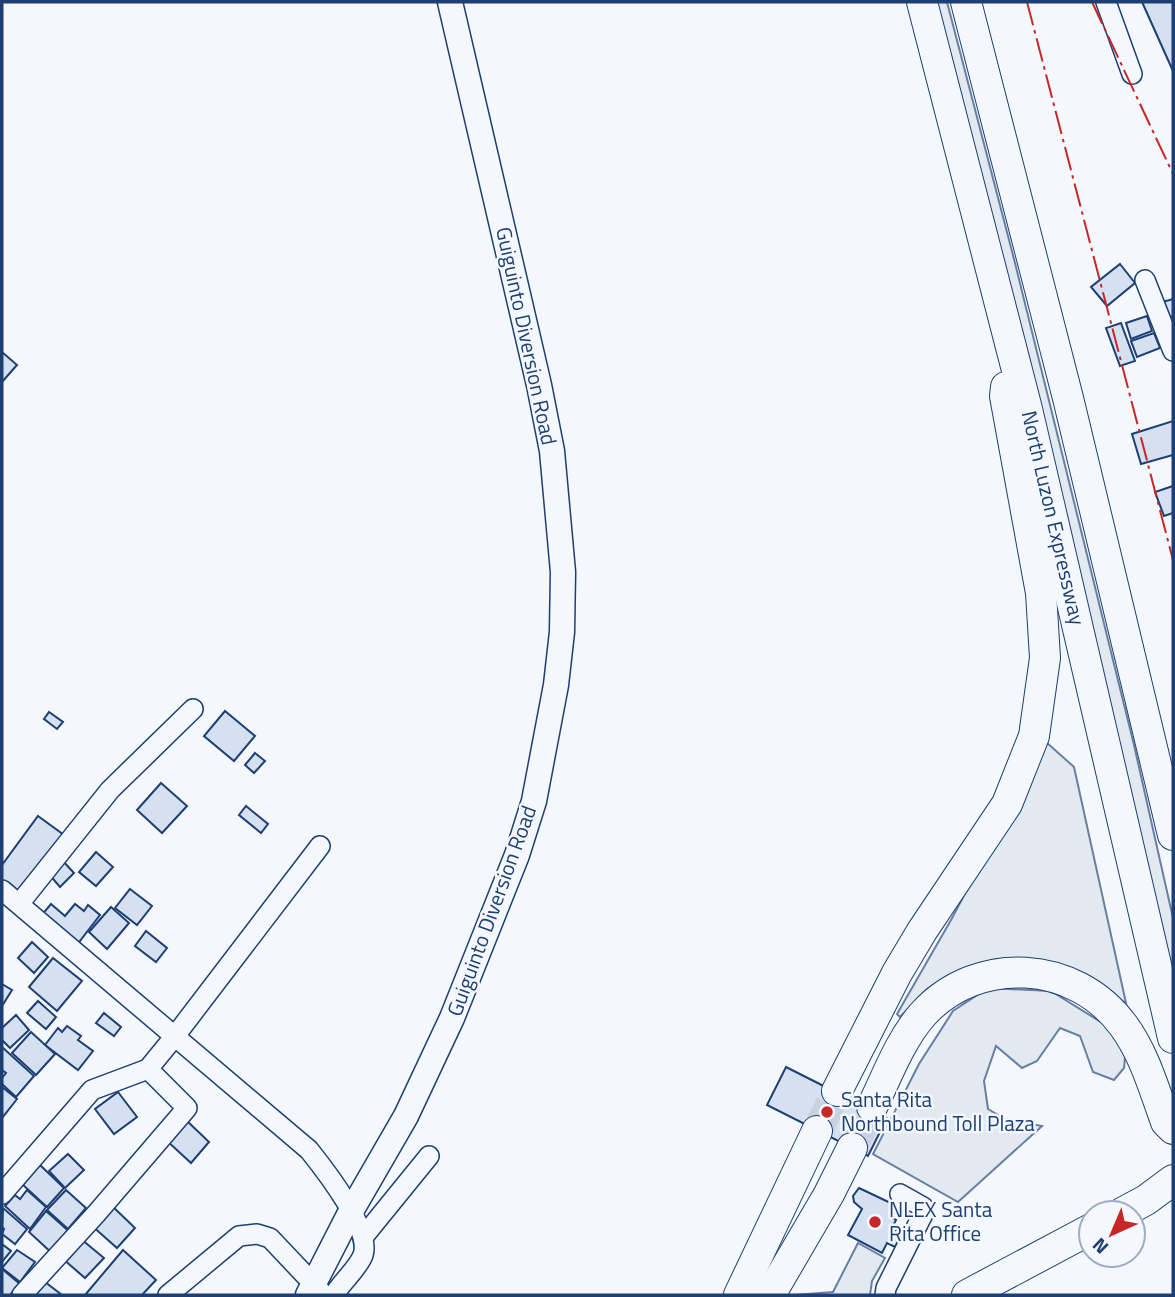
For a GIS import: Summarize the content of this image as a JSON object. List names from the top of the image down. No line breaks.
{"streets":{"highway":["North Luzon Expressway"],"main road":["Guiguinto Diversion Road"]},"places":["Santa Rita Northbound Toll Plaza","NLEX Santa Rita Office"],"north":"bottom left"}
